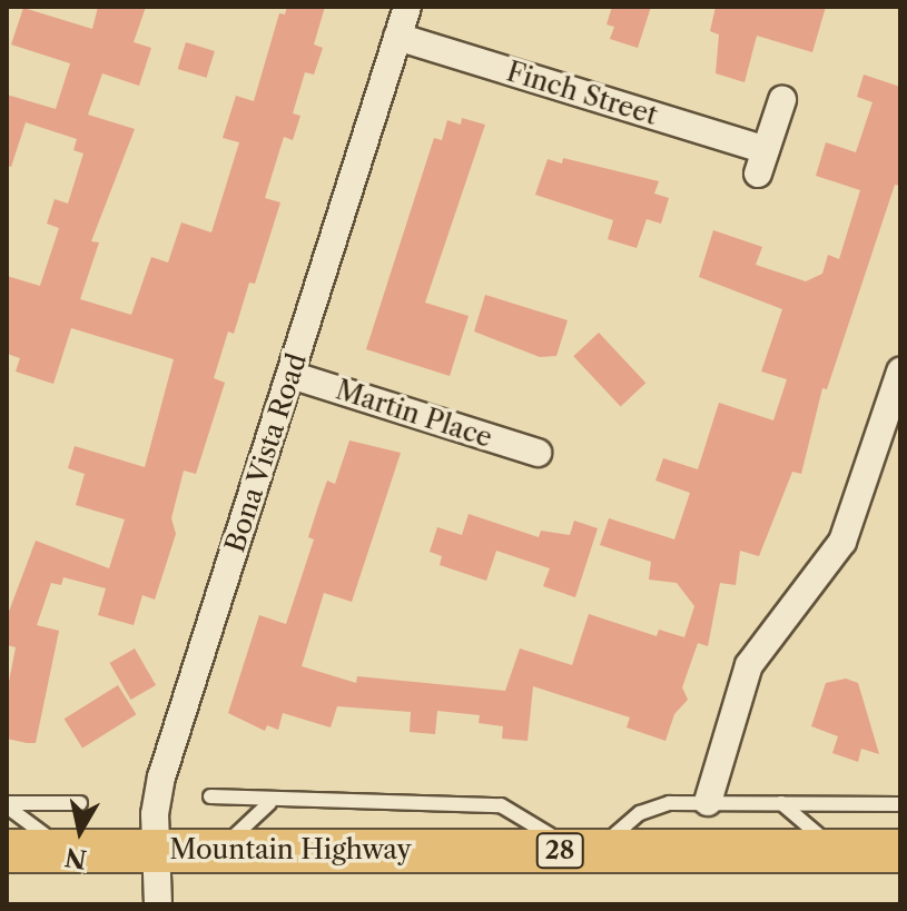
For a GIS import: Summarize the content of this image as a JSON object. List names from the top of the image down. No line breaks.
{"streets":{"main road":["Mountain Highway","28"],"street":["Finch Street","Martin Place","Bona Vista Road"]},"crossings":[["Finch Street","Bona Vista Road"],["Martin Place","Bona Vista Road"],["Bona Vista Road","Mountain Highway"]],"north":"bottom"}
